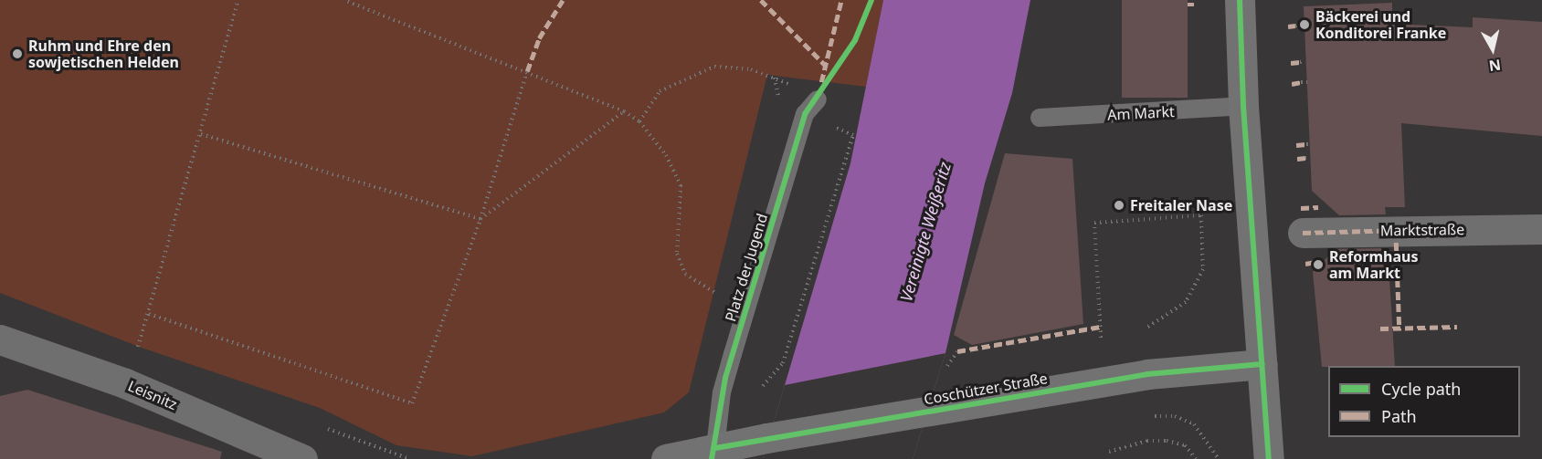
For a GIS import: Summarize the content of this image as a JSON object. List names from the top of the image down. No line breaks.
{"streets":{"street":["Marktstraße","Coschützer Straße","Leisnitz"],"lane":["Am Markt","Platz der Jugend"]},"crossings":[["Platz der Jugend","Coschützer Straße"]],"water":["Vereinigte Weißeritz"],"places":["Bäckerei und Konditorei Franke","Ruhm und Ehre den sowjetischen Helden","Freitaler Nase","Reformhaus am Markt"],"legend":["Cycle path","Path"],"north":"bottom"}
